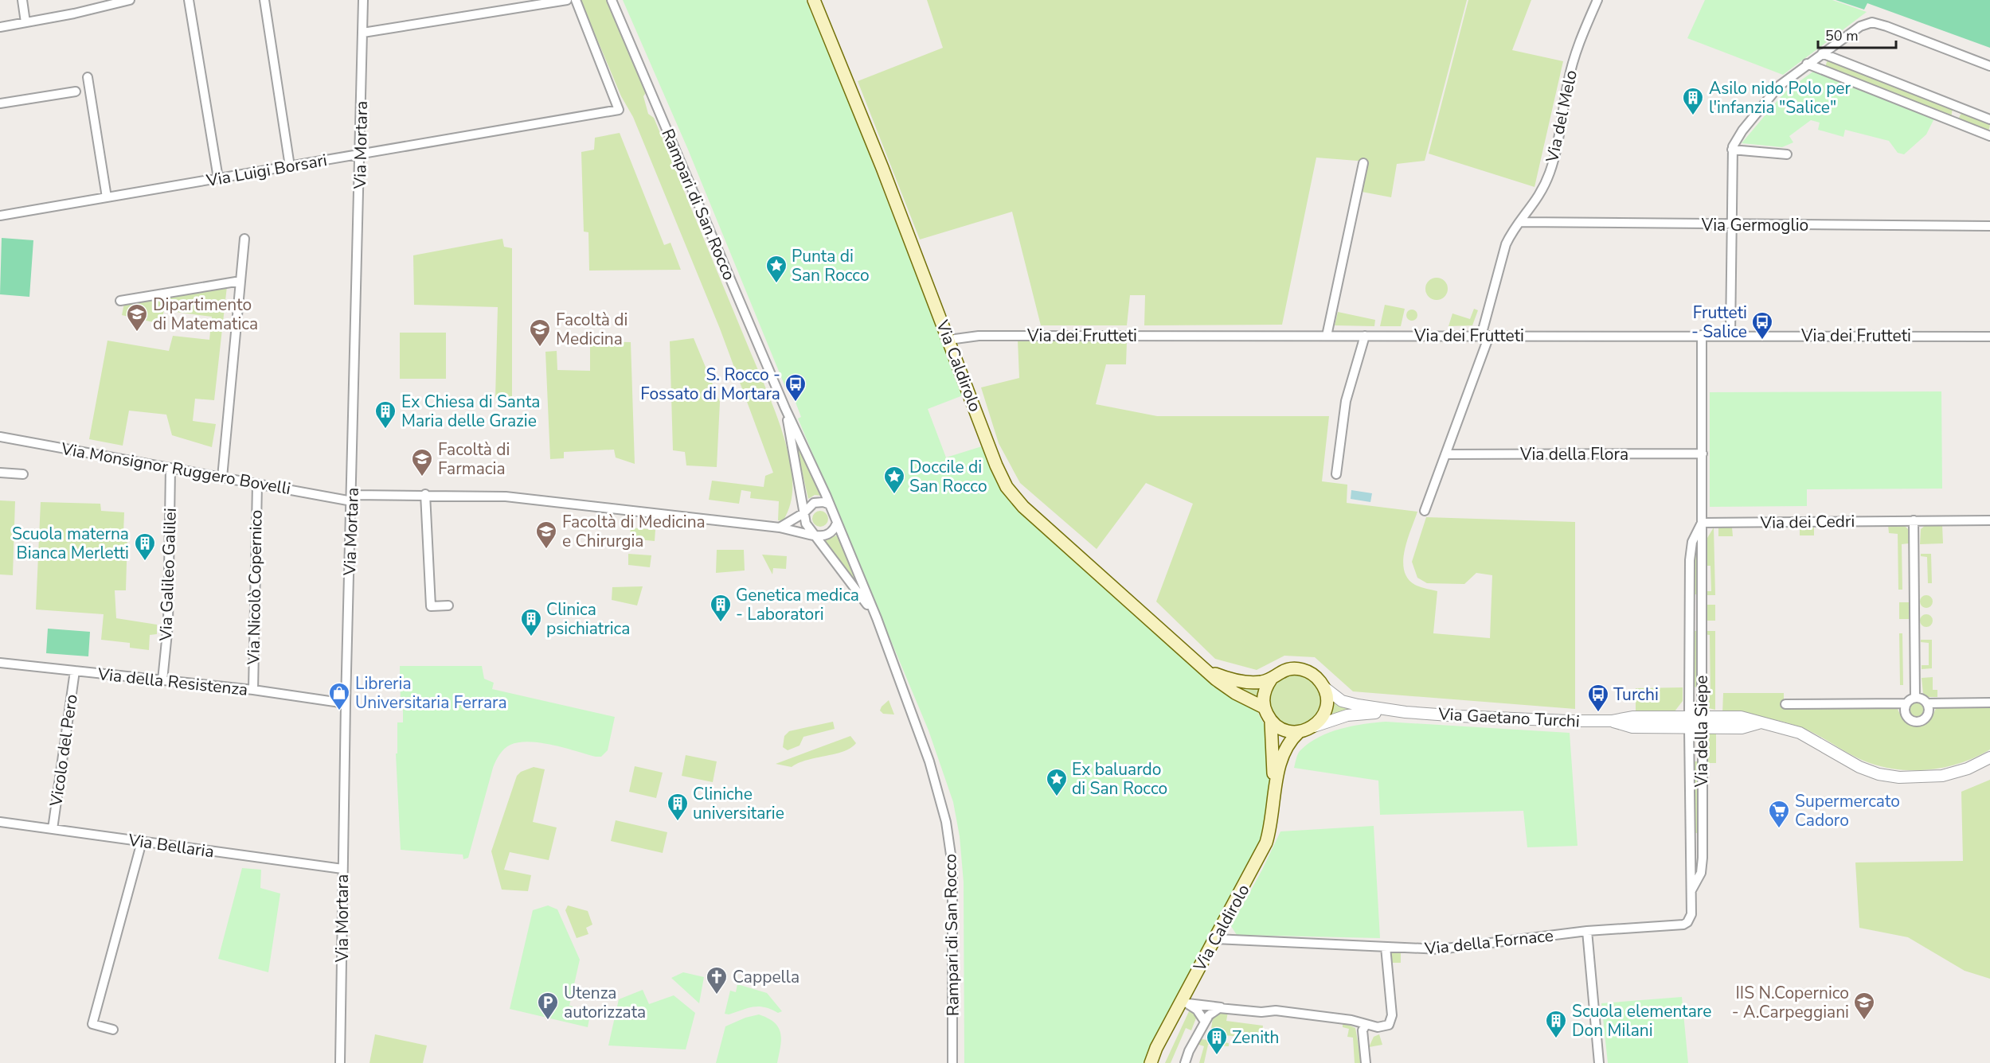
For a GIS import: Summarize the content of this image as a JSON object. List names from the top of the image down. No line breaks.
{"streets":{"main road":["Via Caldirolo"],"street":["Via del Melo","Via Mortara","Via Luigi Borsari","Rampari di San Rocco","Via Germoglio","Via dei Frutteti","Via della Flora","Via Monsignor Ruggero Bovelli","Via dei Cedri","Via Galileo Galilei","Via Nicolò Copernico","Via della Resistenza","Via Gaetano Turchi","Via della Siepe","Vicolo del Pero","Via Bellaria","Via della Fornace"]},"crossings":[["Via del Melo","Via Germoglio"],["Via del Melo","Via dei Frutteti"],["Via del Melo","Via della Flora"],["Via Mortara","Via Luigi Borsari"],["Via Mortara","Via Monsignor Ruggero Bovelli"],["Via Mortara","Via della Resistenza"],["Via Mortara","Via Bellaria"],["Rampari di San Rocco","Via Monsignor Ruggero Bovelli"],["Via dei Frutteti","Via Caldirolo"],["Via dei Frutteti","Via della Siepe"],["Via Caldirolo","Via Gaetano Turchi"],["Via Caldirolo","Via della Fornace"],["Via della Flora","Via della Siepe"],["Via Monsignor Ruggero Bovelli","Via Galileo Galilei"],["Via Monsignor Ruggero Bovelli","Via Nicolò Copernico"],["Via dei Cedri","Via della Siepe"],["Via Galileo Galilei","Via della Resistenza"],["Via Nicolò Copernico","Via della Resistenza"],["Via della Resistenza","Vicolo del Pero"],["Via Gaetano Turchi","Via della Siepe"],["Via della Siepe","Via della Fornace"],["Vicolo del Pero","Via Bellaria"]],"places":{"building":["Asilo nido Polo per l'infanzia \"Salice\"","Ex Chiesa di Santa Maria delle Grazie","Scuola materna Bianca Merletti","Genetica medica - Laboratori","Clinica psichiatrica","Cliniche universitarie","Scuola elementare Don Milani","Zenith"],"place":["Punta di San Rocco","Doccile di San Rocco","Ex baluardo di San Rocco"],"school or university":["Dipartimento di Matematica","Facoltà di Medicina","Facoltà di Farmacia","Facoltà di Medicina e Chirurgia","IIS N.Copernico - A.Carpeggiani"],"bus stop":["Frutteti - Salice","S. Rocco - Fossato di Mortara","Turchi"],"shop":["Libreria Universitaria Ferrara"],"supermarket":["Supermercato Cadoro"],"church":["Cappella"],"parking":["Utenza autorizzata"]},"scale_bar":"50 m"}
